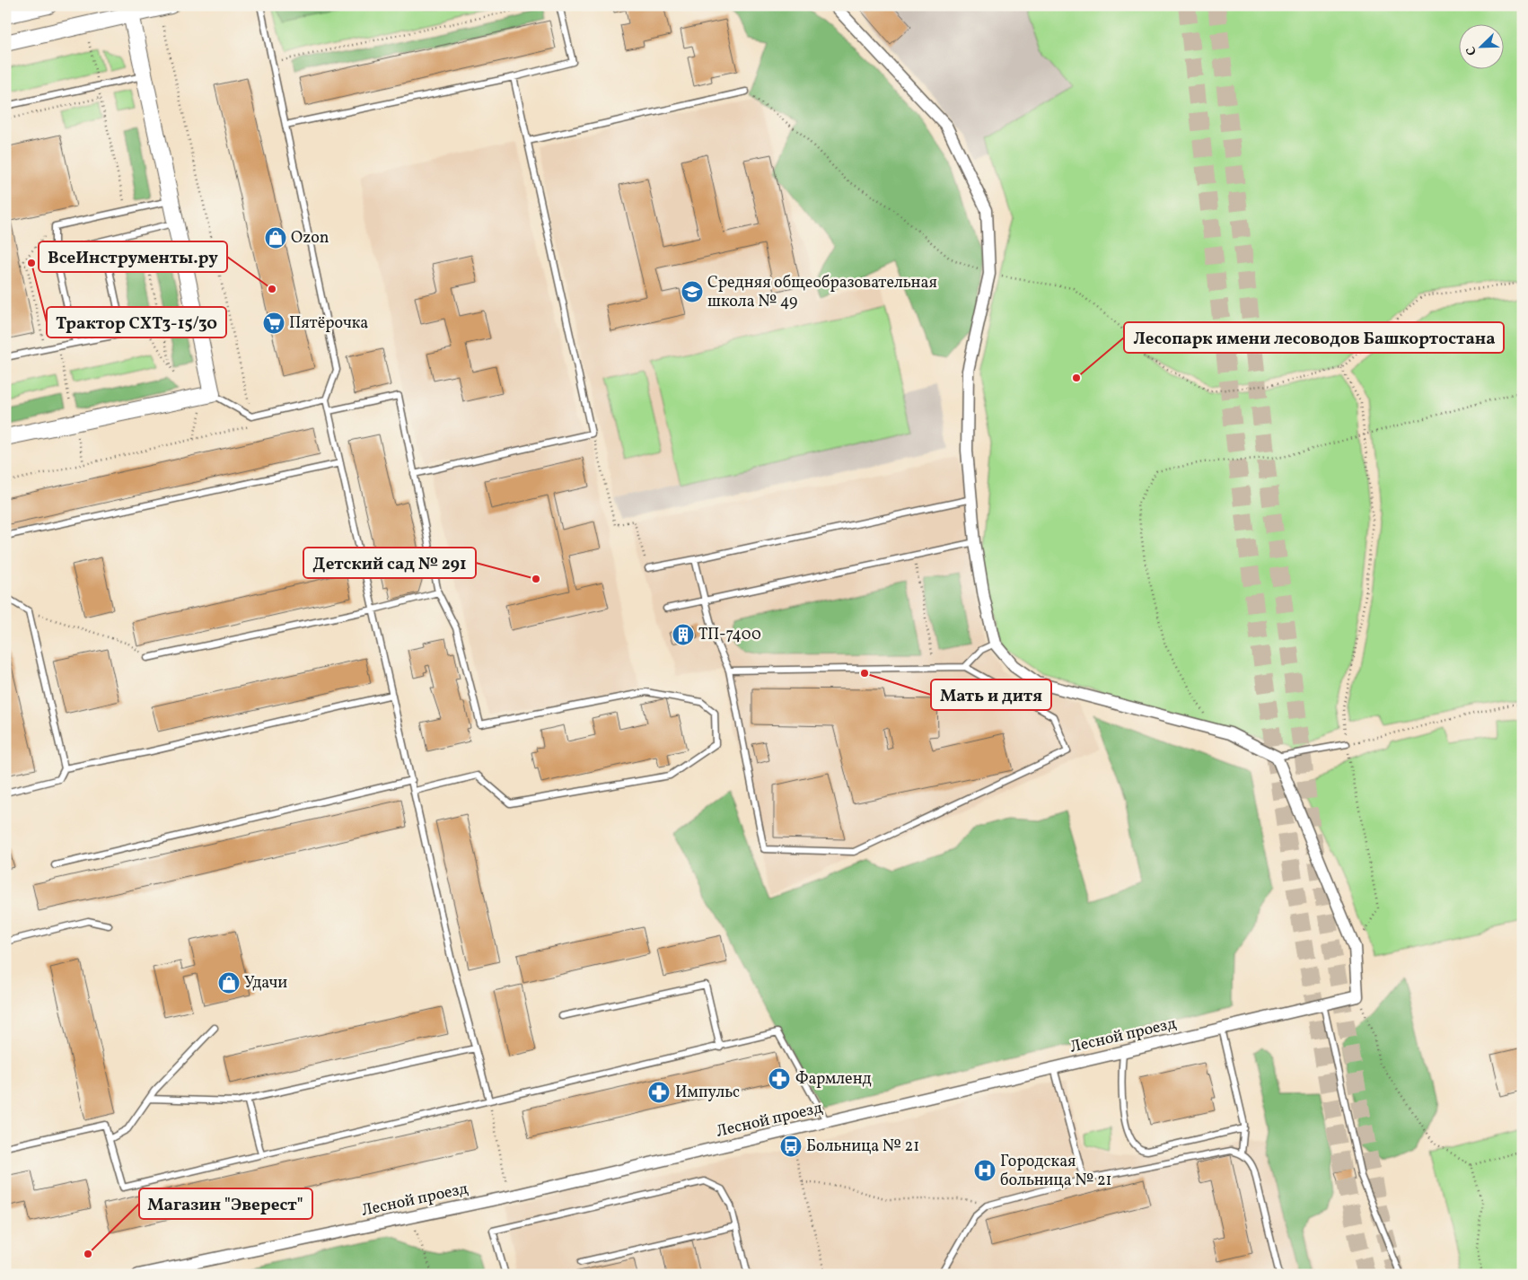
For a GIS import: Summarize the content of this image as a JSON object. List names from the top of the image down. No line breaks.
{"streets":{"street":["Лесной проезд"]},"places":{"shop":["Ozon","Удачи"],"other":["Трактор СХТ3-15/30","ВсеИнструменты.ру","Лесопарк имени лесоводов Башкортостана","Детский сад № 291","Мать и дитя","Магазин \"Эверест\""],"school or university":["Средняя общеобразовательная школа № 49"],"supermarket":["Пятёрочка"],"building":["ТП-7400"],"pharmacy":["Фармленд","Импульс"],"bus stop":["Больница № 21"],"hospital":["Городская больница № 21"]},"north":"bottom left"}
